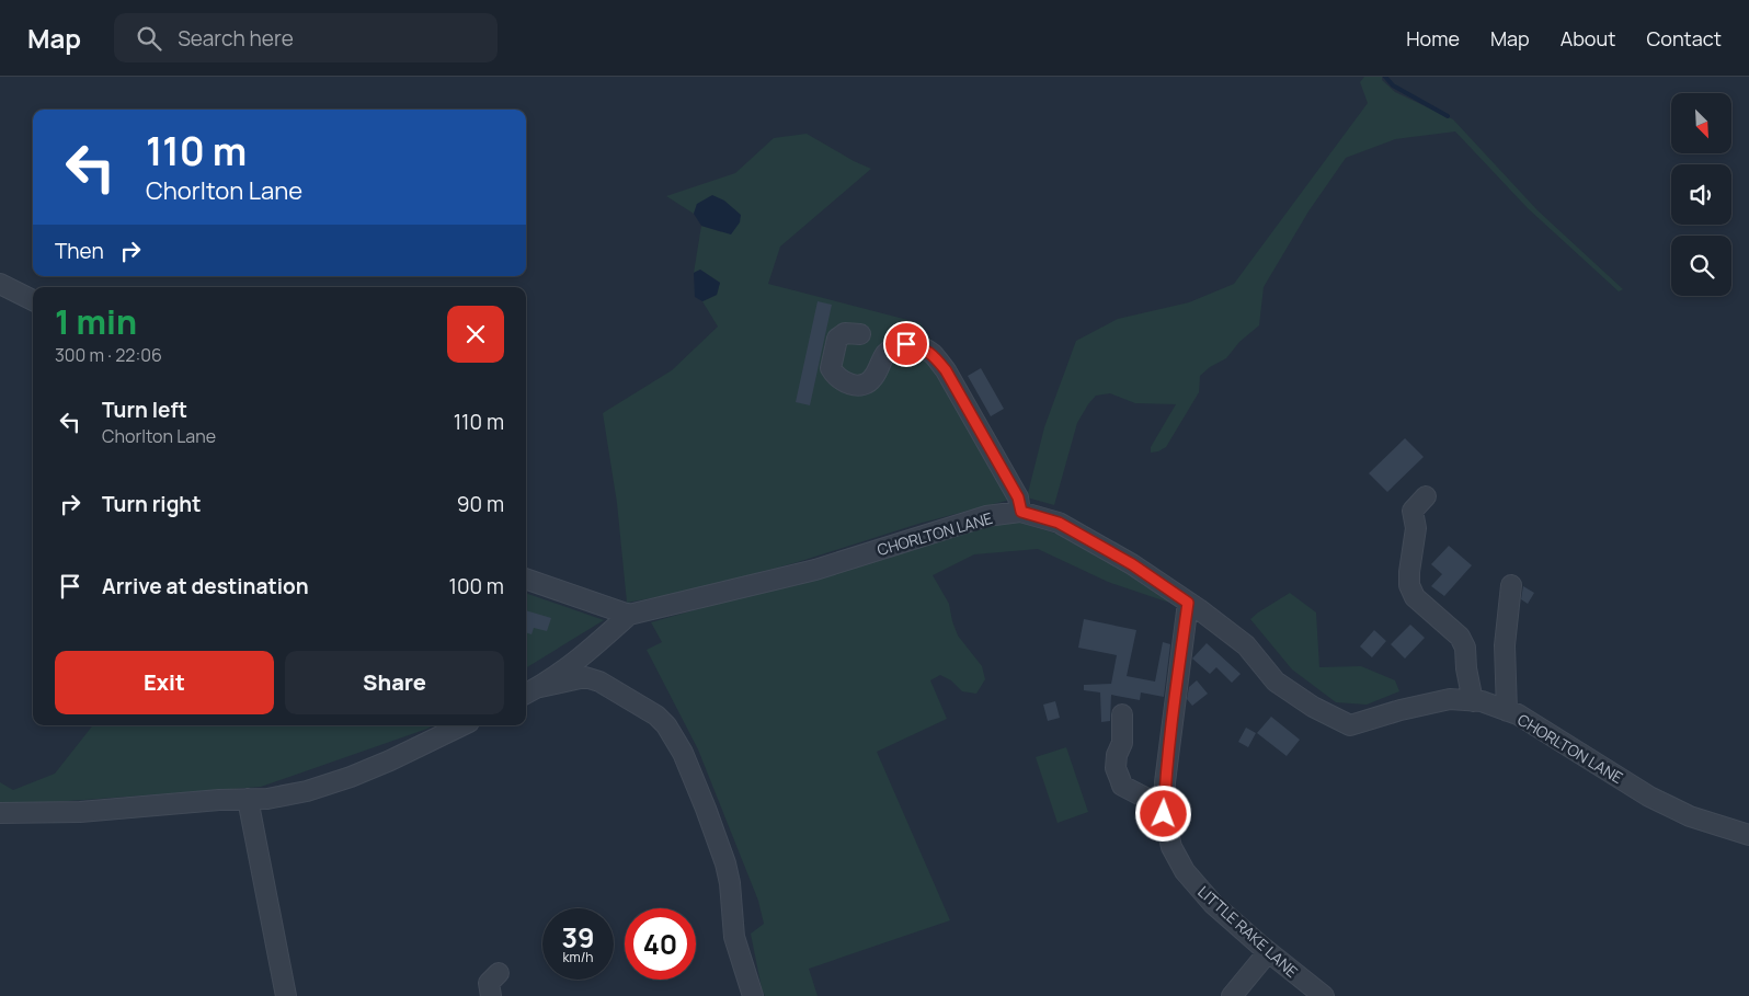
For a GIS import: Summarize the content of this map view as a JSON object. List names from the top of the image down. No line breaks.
{"streets":{"street":["CHORLTON LANE","LITTLE RAKE LANE"]},"crossings":[["CHORLTON LANE","LITTLE RAKE LANE"]],"north":"bottom right","page":{"header":"Map","search":"Search here","nav":["Home","Map","About","Contact"],"turn":["110 m","Chorlton Lane"],"then":"Then","heading":["1 min","300 m · 22:06"],"list":[{"name":"Turn left","note":"Chorlton Lane","value":"110 m"},{"name":"Turn right","value":"90 m"},{"name":"Arrive at destination","value":"100 m"}],"buttons":["Exit","Share"],"speed":"39 km/h","limit":"40"}}
